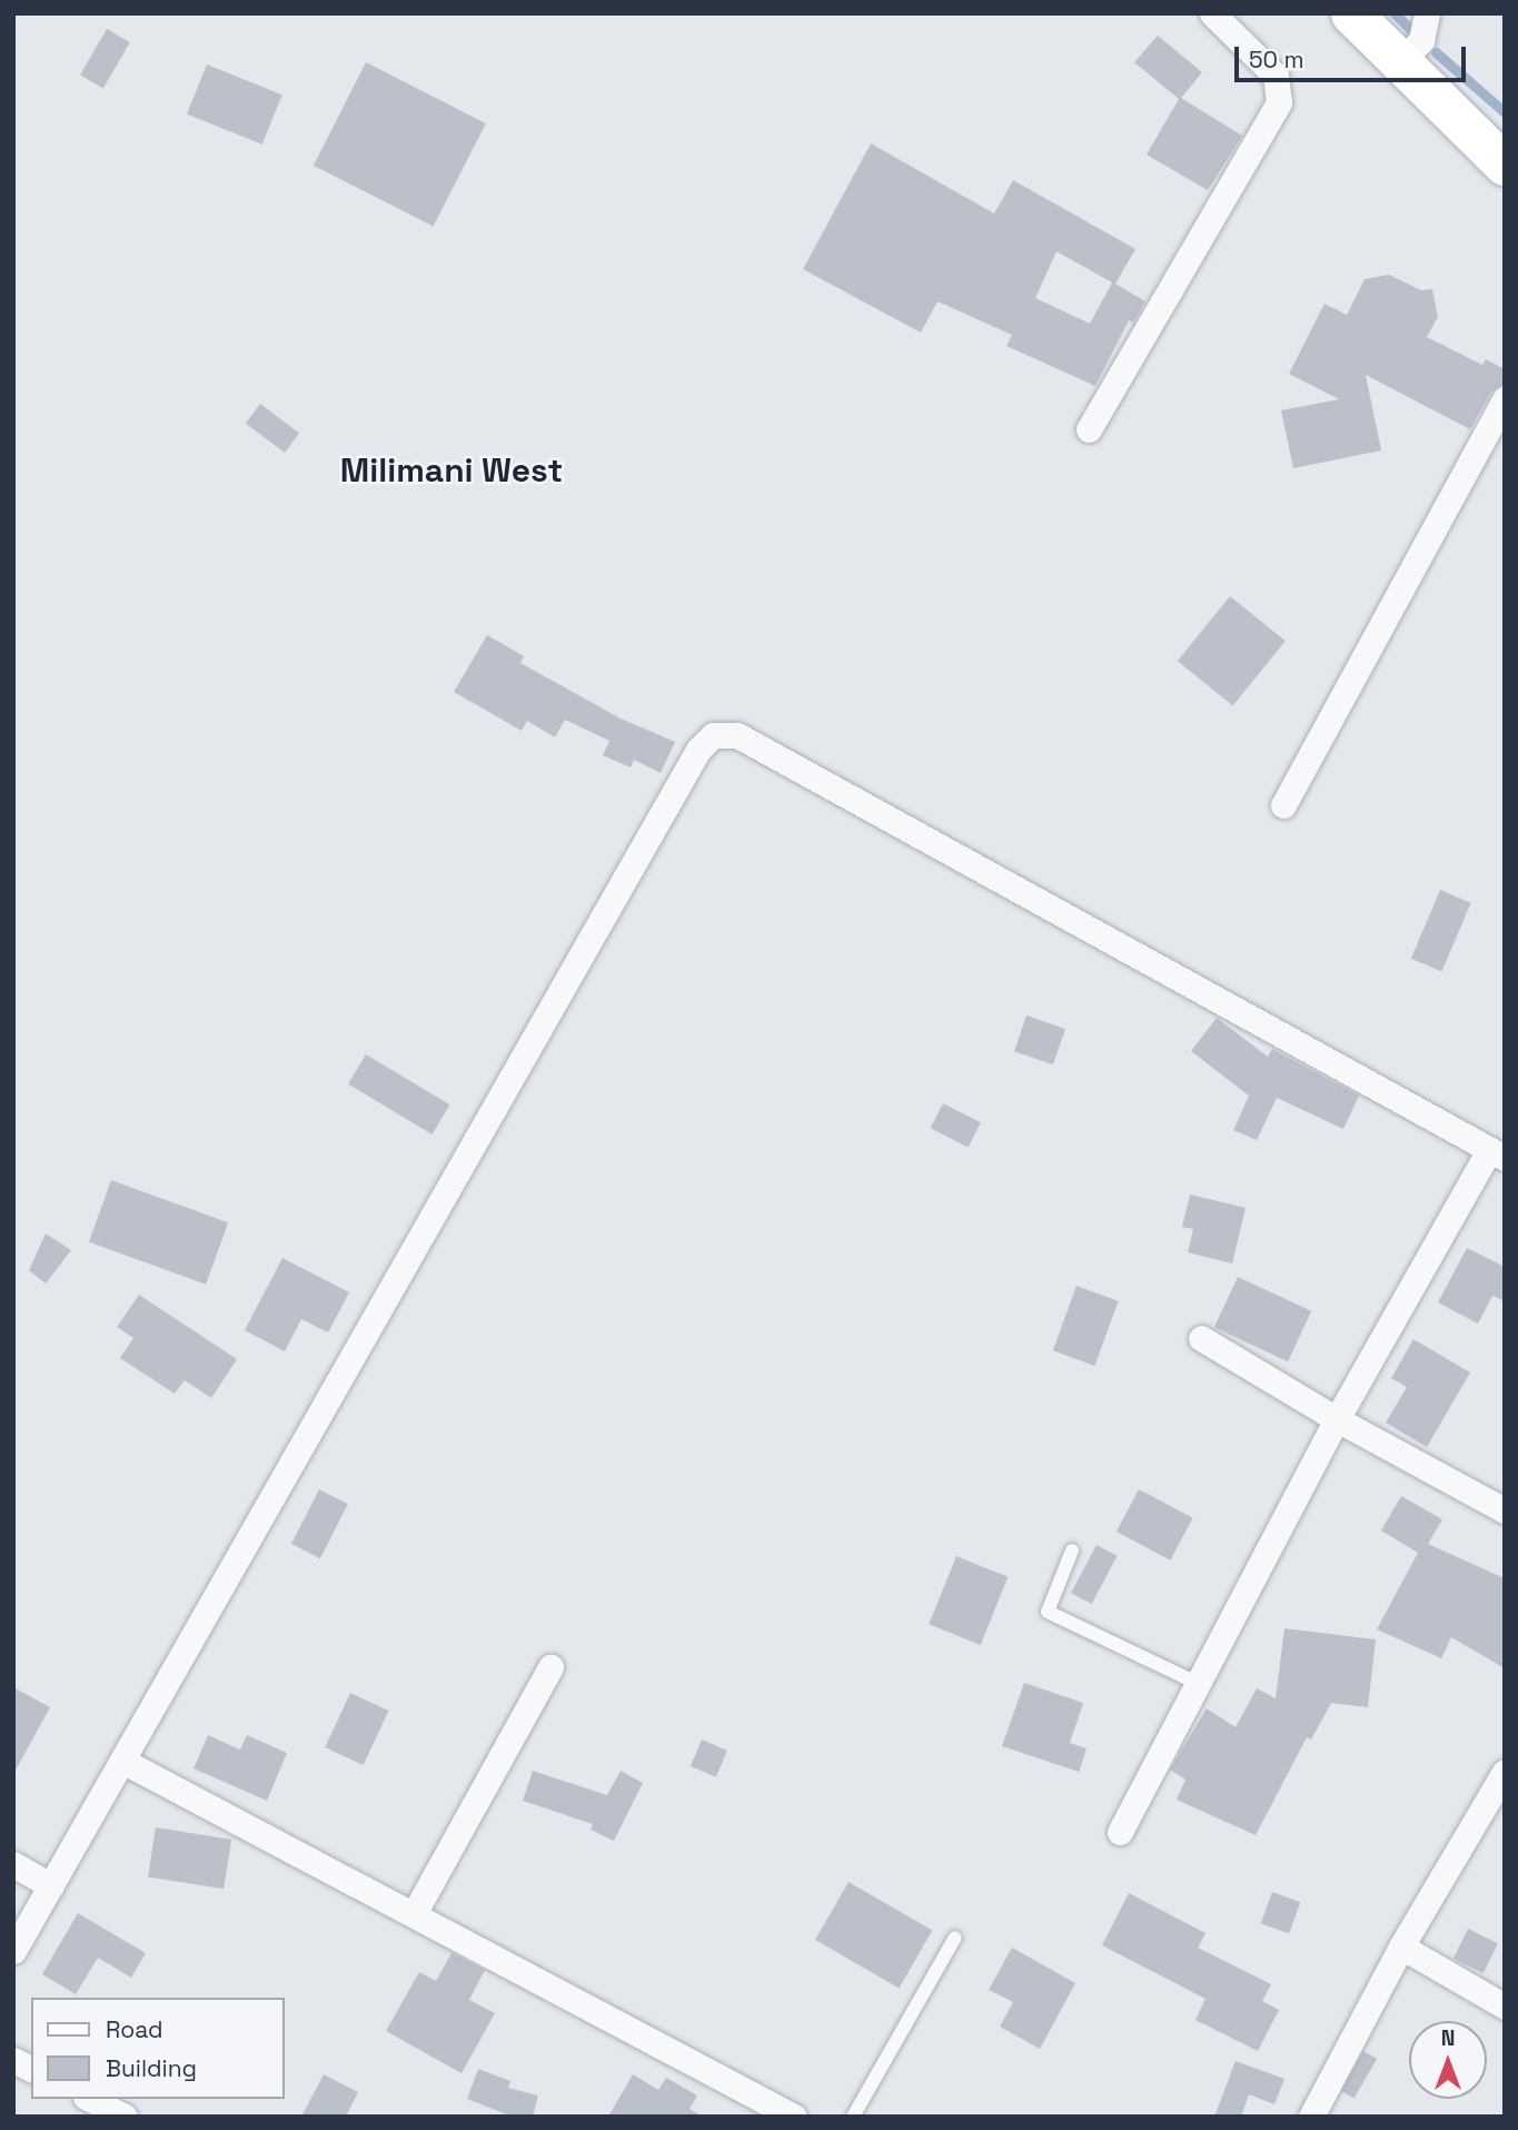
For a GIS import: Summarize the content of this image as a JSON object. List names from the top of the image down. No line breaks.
{"districts":["Milimani West"],"legend":["Road","Building"],"scale_bar":"50 m","north":"top"}
